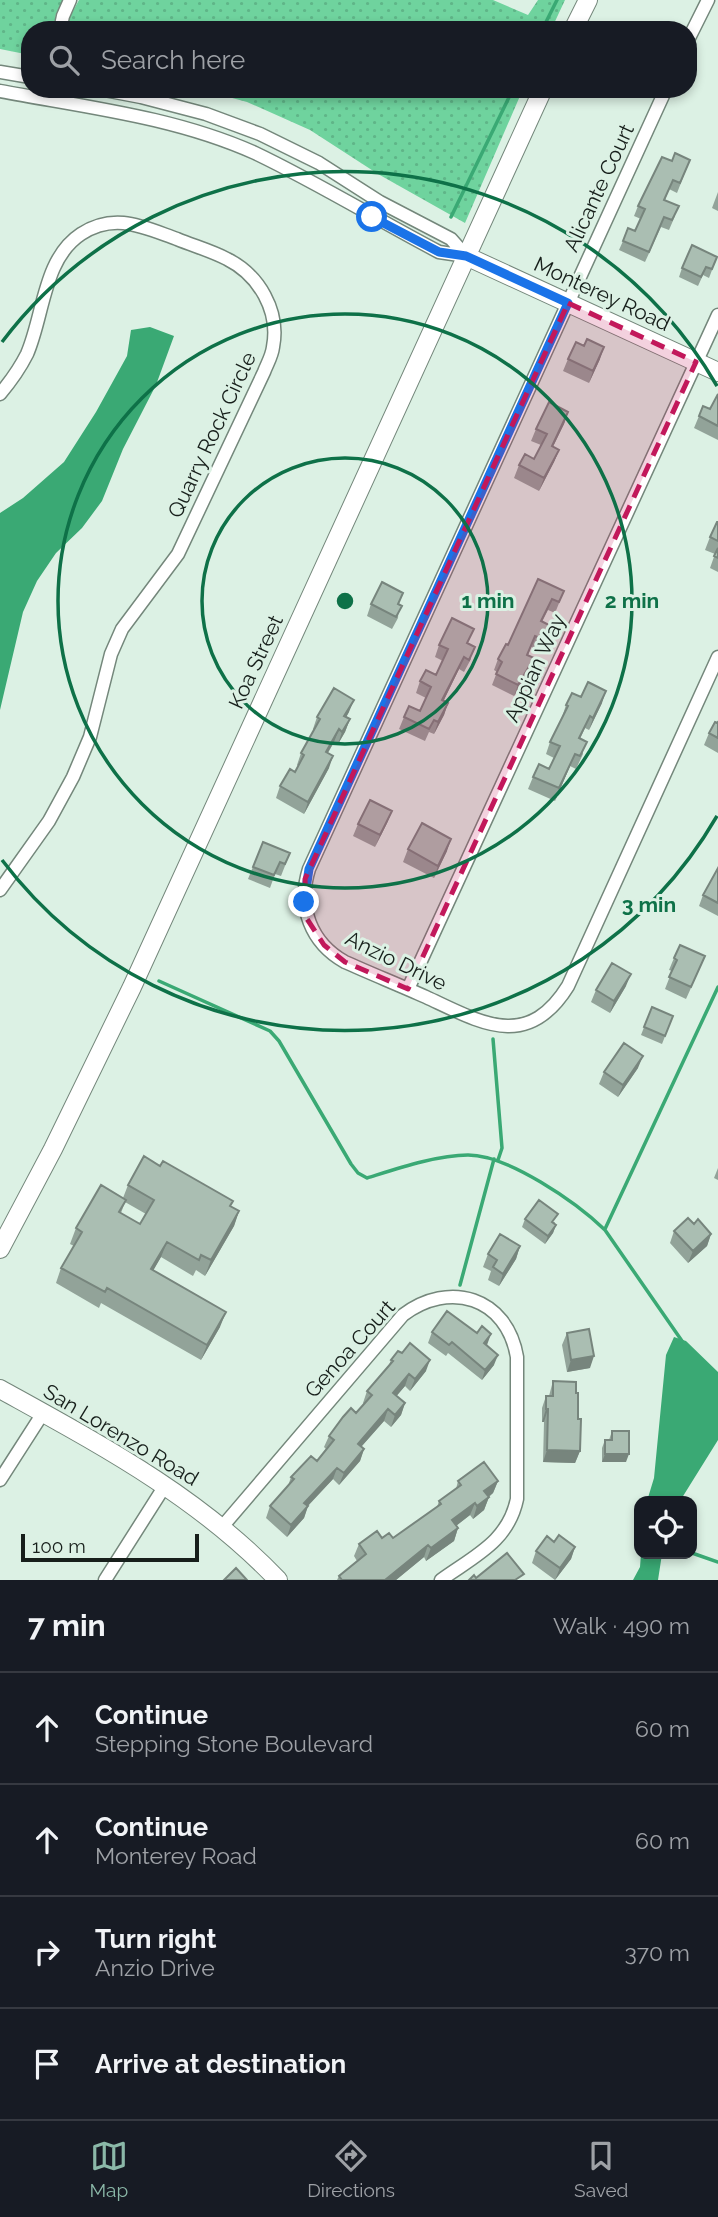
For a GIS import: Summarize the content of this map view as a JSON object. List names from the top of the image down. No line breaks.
{"streets":{"main road":["Monterey Road","Koa Street","San Lorenzo Road"],"street":["Alicante Court","Quarry Rock Circle","Appian Way","Anzio Drive","Genoa Court"]},"crossings":[["Alicante Court","Monterey Road"],["Alicante Court","Anzio Drive"],["Monterey Road","Koa Street"],["Monterey Road","Appian Way"],["Monterey Road","Anzio Drive"],["Appian Way","Anzio Drive"],["Genoa Court","San Lorenzo Road"]],"scale_bar":"100 m","page":{"search":"Search here","scale":"100 m","heading":["7 min","Walk · 490 m"],"list":[["Continue","Stepping Stone Boulevard","60 m"],["Continue","Monterey Road","60 m"],["Turn right","Anzio Drive","370 m"],"Arrive at destination"],"nav":["Map","Directions","Saved"]},"rings":["1 min","2 min","3 min"]}
